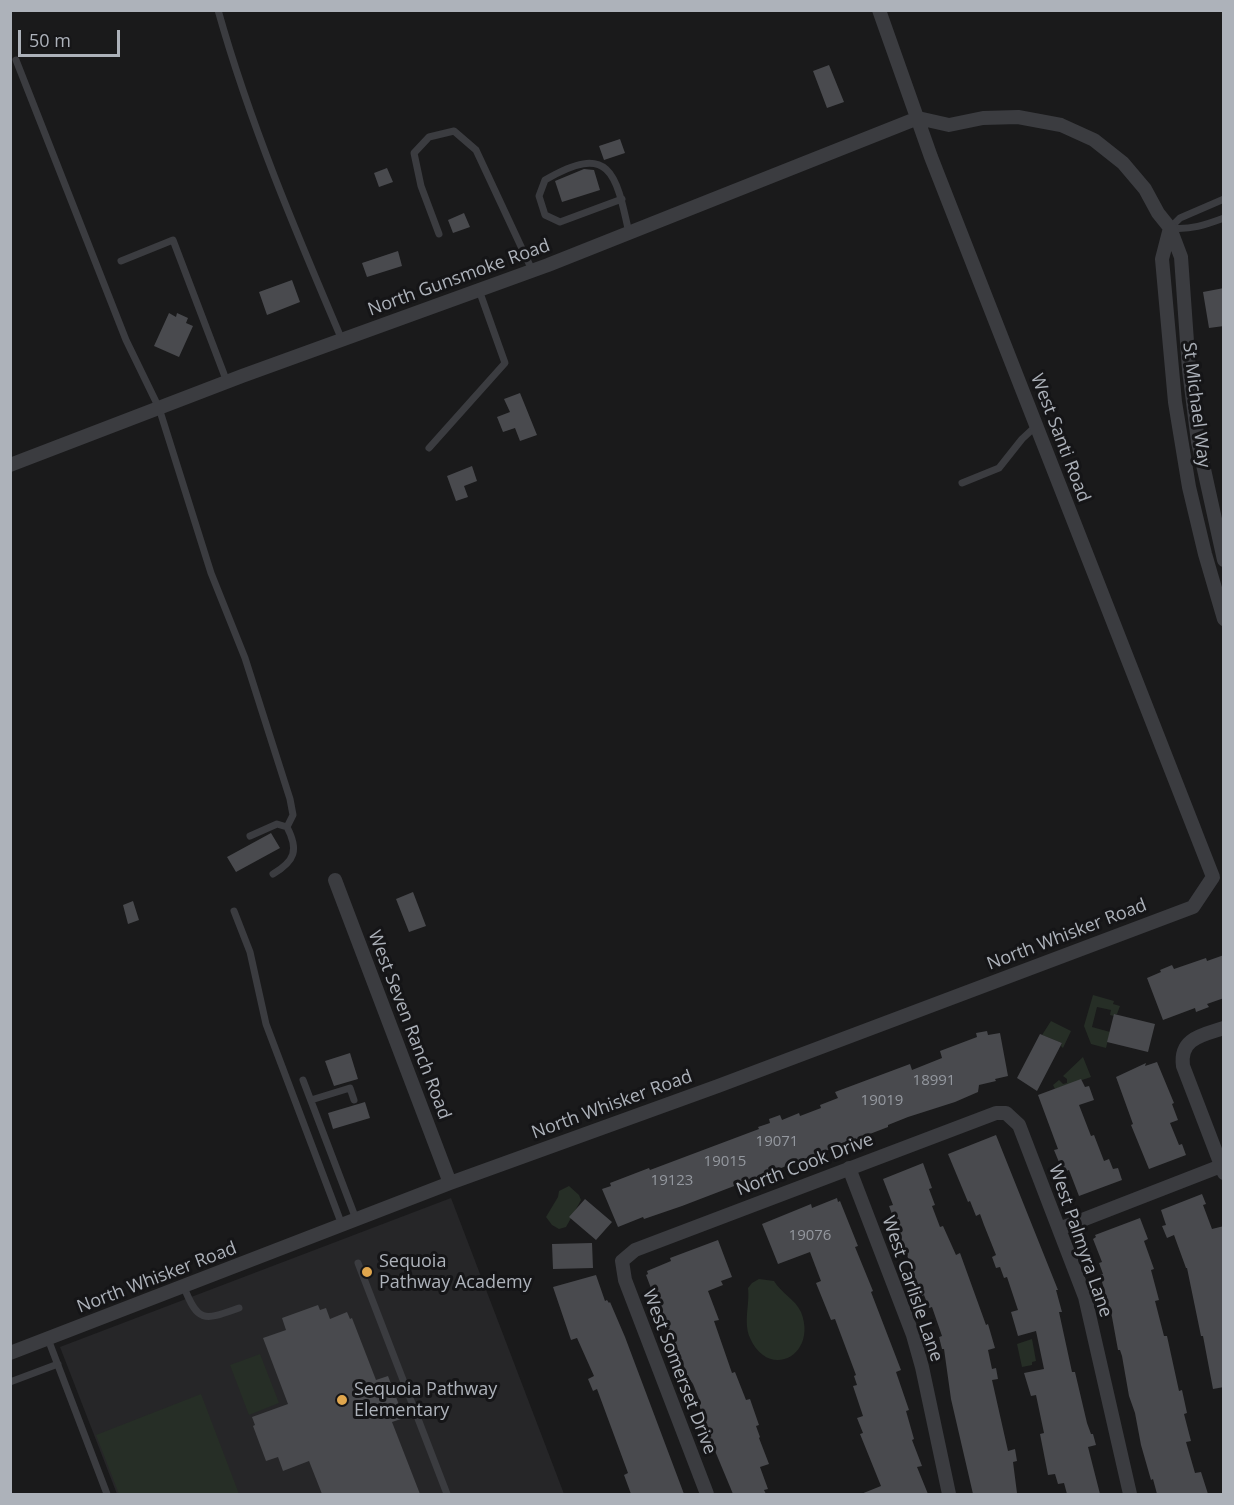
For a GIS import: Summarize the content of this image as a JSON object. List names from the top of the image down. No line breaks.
{"streets":{"street":["North Gunsmoke Road","St Michael Way","West Santi Road","North Whisker Road","West Seven Ranch Road","North Cook Drive","West Palmyra Lane","West Carlisle Lane","West Somerset Drive"]},"crossings":[["North Gunsmoke Road","St Michael Way"],["North Gunsmoke Road","West Santi Road"],["St Michael Way","West Santi Road"],["West Santi Road","North Whisker Road"],["North Whisker Road","West Seven Ranch Road"],["North Cook Drive","West Palmyra Lane"],["North Cook Drive","West Carlisle Lane"],["North Cook Drive","West Somerset Drive"]],"places":["Sequoia Pathway Academy","Sequoia Pathway Elementary"],"house_numbers":["18991","19019","19071","19015","19123","19076"],"scale_bar":"50 m"}
